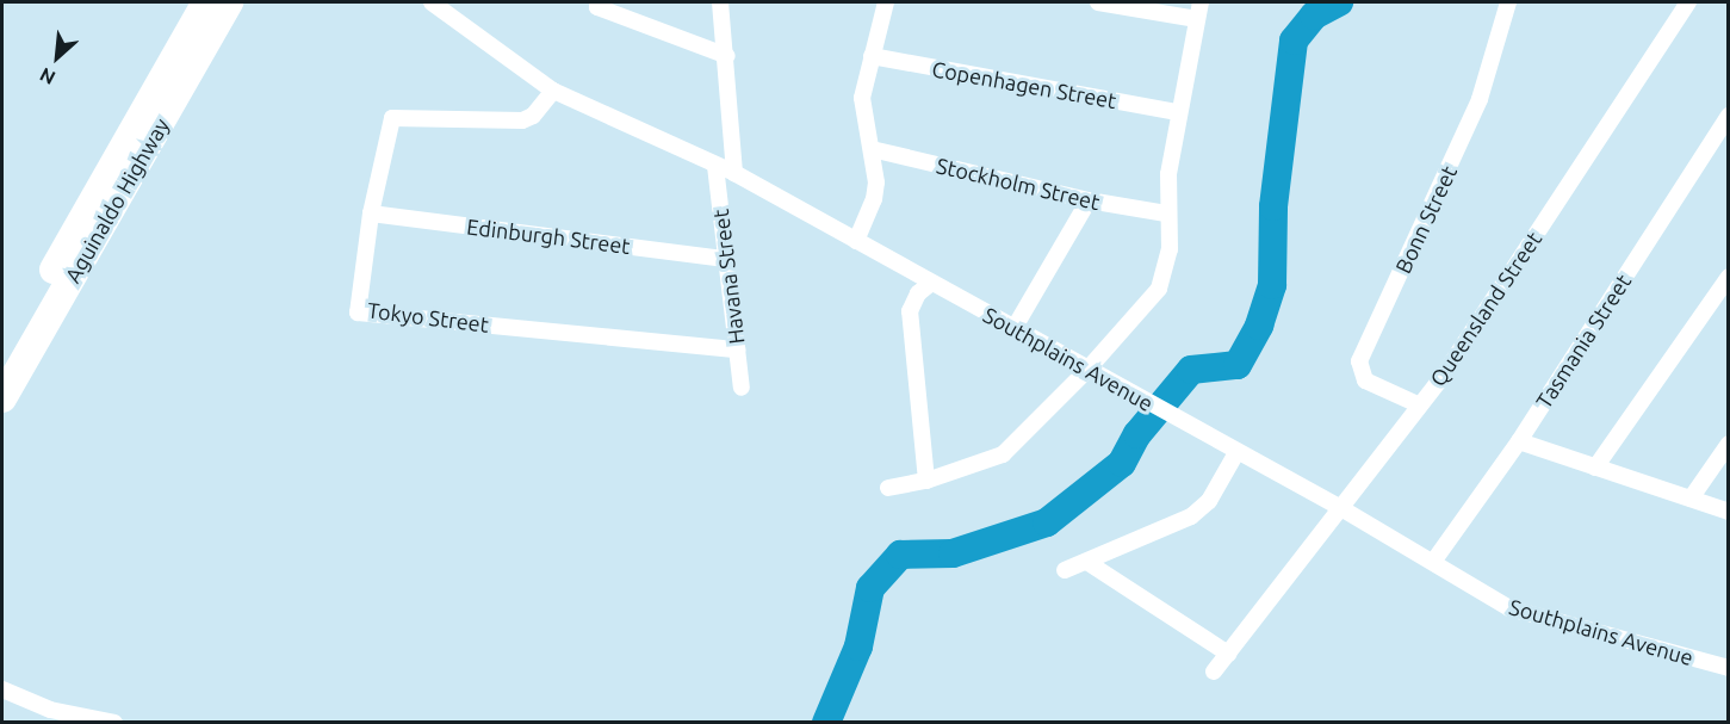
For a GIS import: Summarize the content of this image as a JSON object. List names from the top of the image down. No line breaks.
{"streets":{"highway":["Aguinaldo Highway"],"street":["Copenhagen Street","Stockholm Street","Bonn Street","Edinburgh Street","Havana Street","Queensland Street","Tokyo Street","Tasmania Street","Southplains Avenue"]},"crossings":[["Bonn Street","Queensland Street"],["Edinburgh Street","Havana Street"],["Edinburgh Street","Tokyo Street"],["Havana Street","Tokyo Street"],["Havana Street","Southplains Avenue"],["Queensland Street","Southplains Avenue"],["Tokyo Street","Southplains Avenue"],["Tasmania Street","Southplains Avenue"]],"north":"bottom left"}
